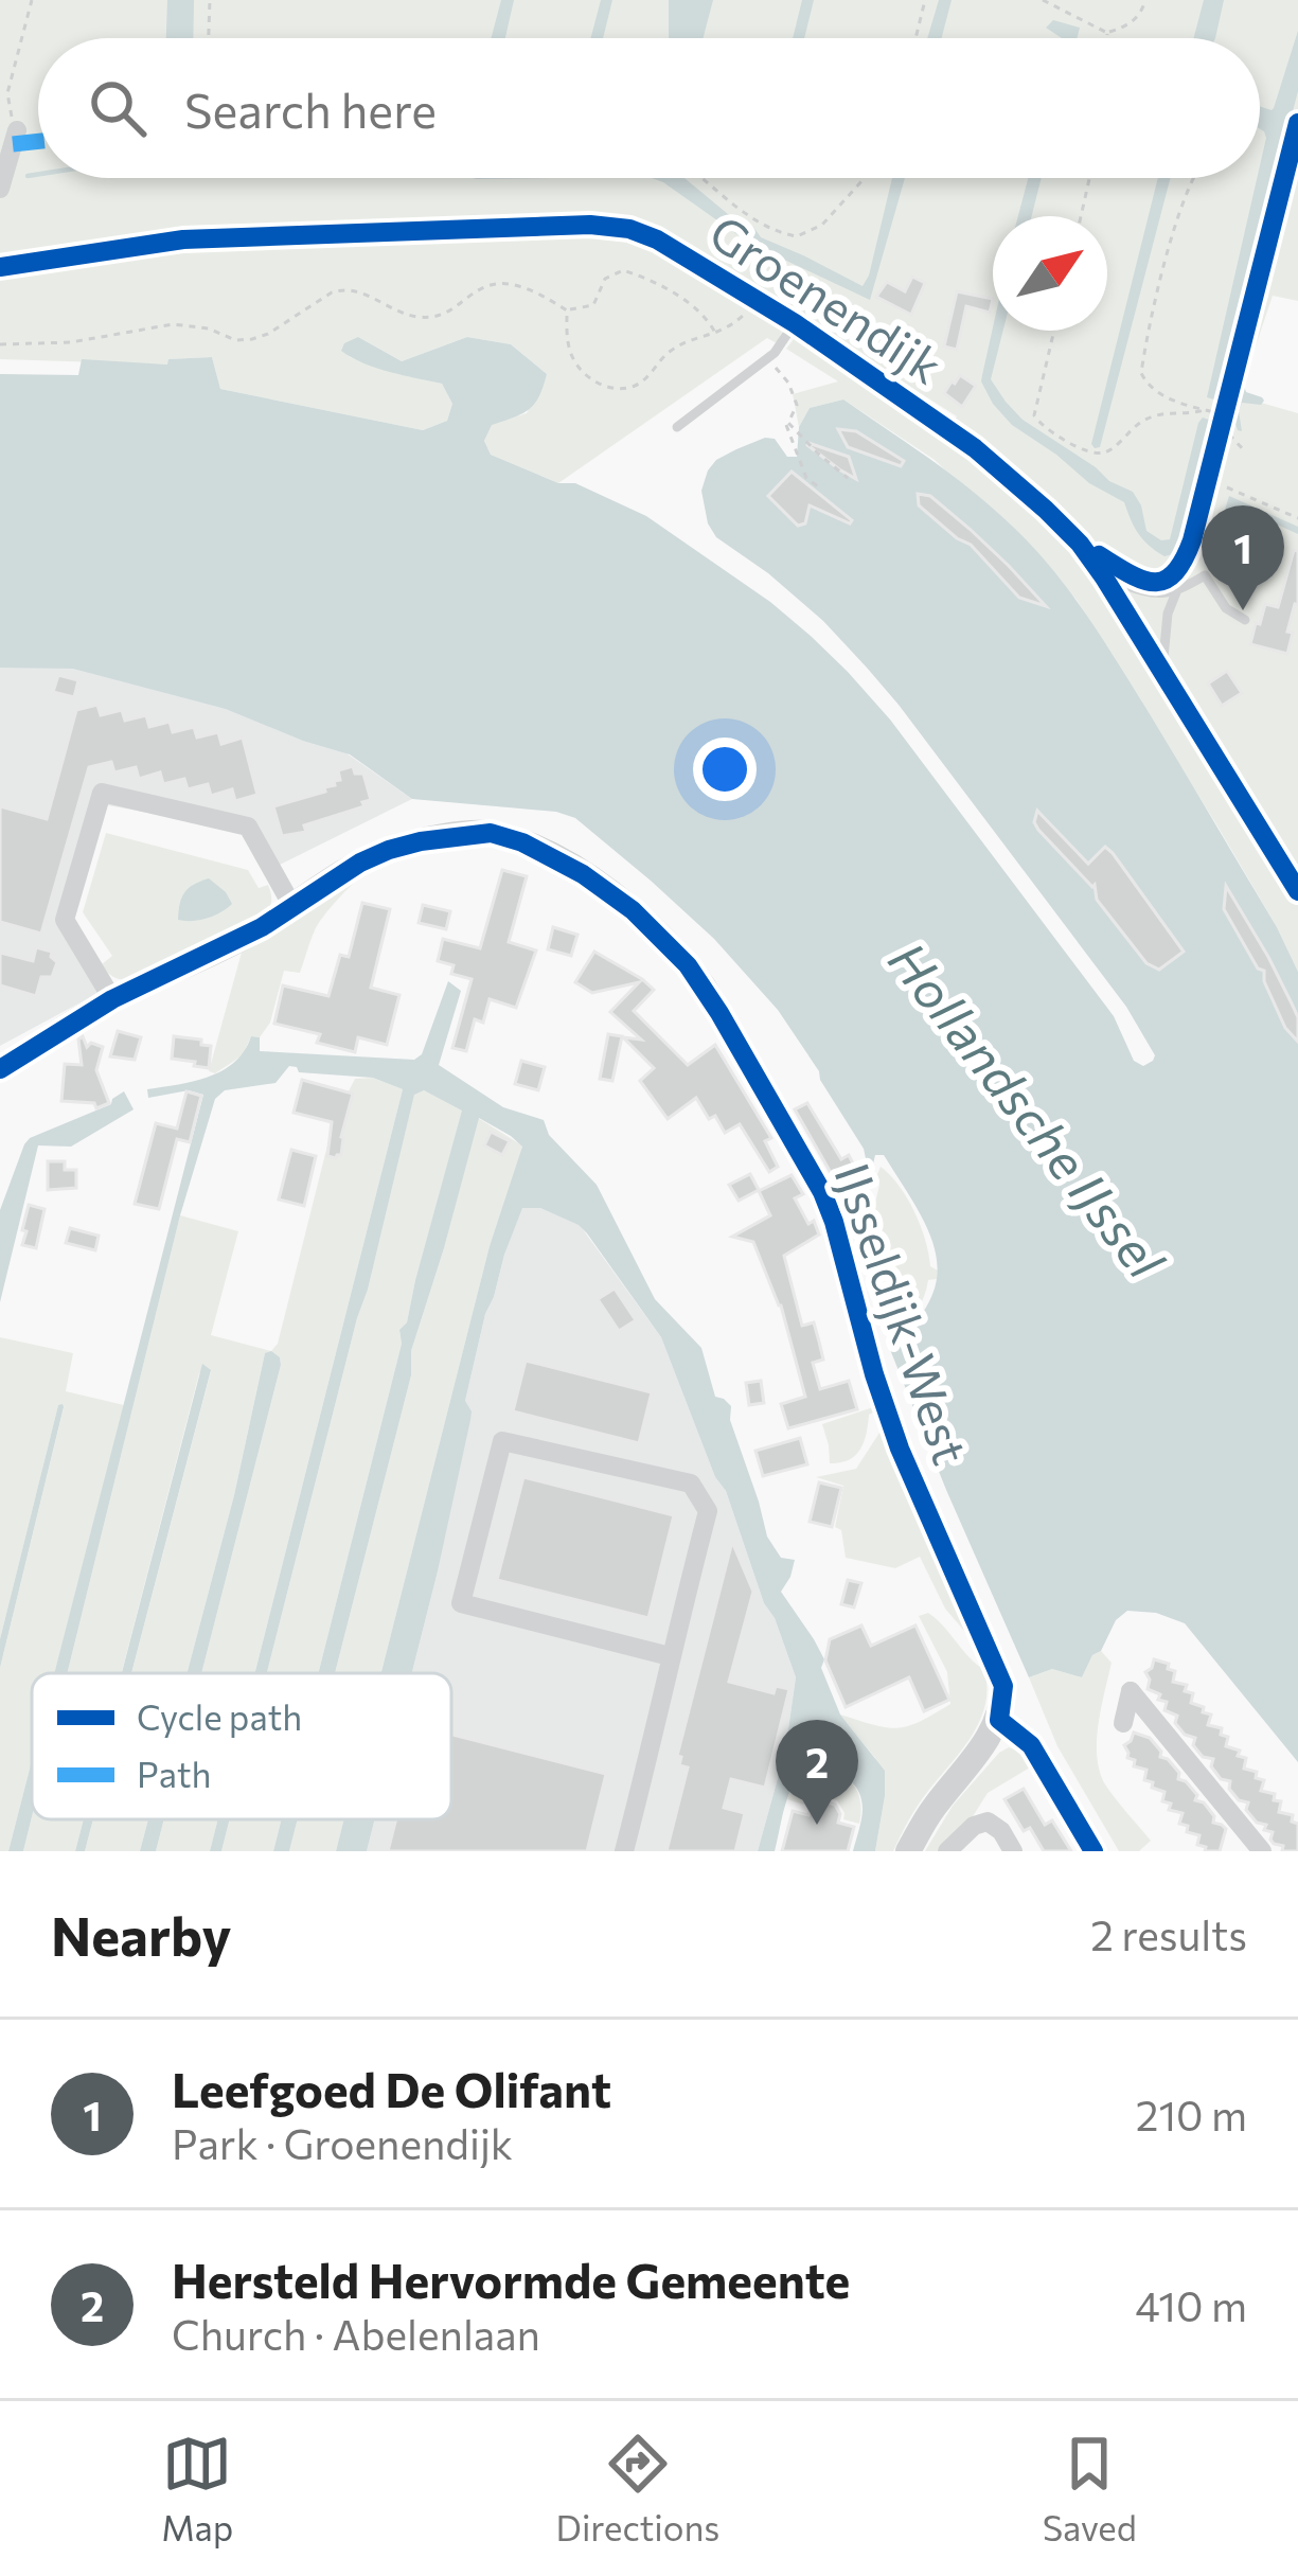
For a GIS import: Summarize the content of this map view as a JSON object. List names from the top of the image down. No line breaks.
{"streets":{"street":["Groenendijk","IJsseldijk-West"]},"water":["Hollandsche IJssel"],"legend":["Cycle path","Path"],"north":"top right","page":{"search":"Search here","pins":["1","2"],"heading":["Nearby","2 results"],"list":[{"mark":"1","name":"Leefgoed De Olifant","note":"Park · Groenendijk","value":"210 m"},{"mark":"2","name":"Hersteld Hervormde Gemeente","note":"Church · Abelenlaan","value":"410 m"}],"nav":["Map","Directions","Saved"]}}
